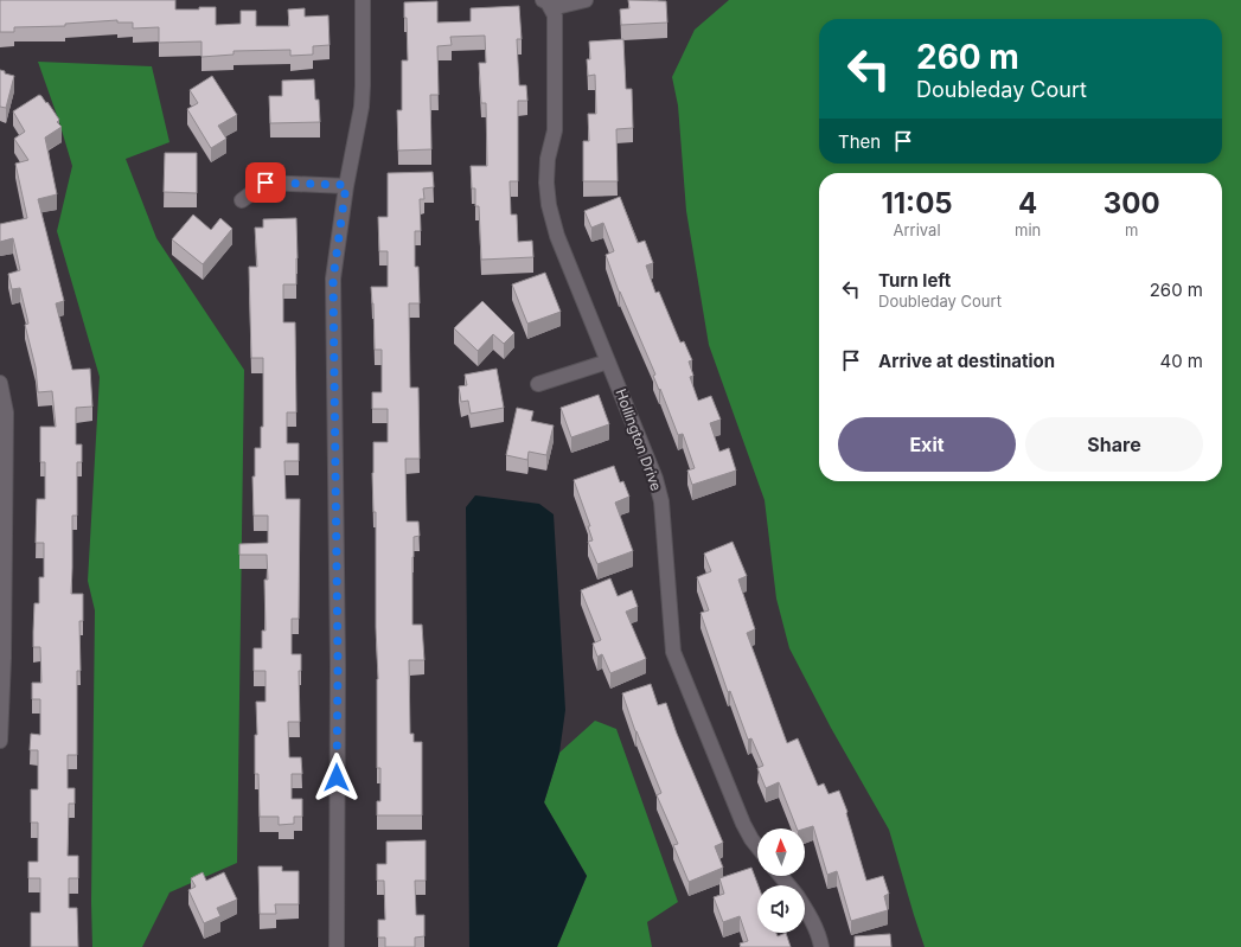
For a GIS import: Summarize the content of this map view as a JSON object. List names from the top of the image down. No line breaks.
{"streets":{"street":["Hollington Drive"]},"north":"top","page":{"turn":["260 m","Doubleday Court"],"then":"Then","eta":["11:05","Arrival","4","min","300","m"],"list":[{"name":"Turn left","note":"Doubleday Court","value":"260 m"},{"name":"Arrive at destination","value":"40 m"}],"buttons":["Exit","Share"]}}
